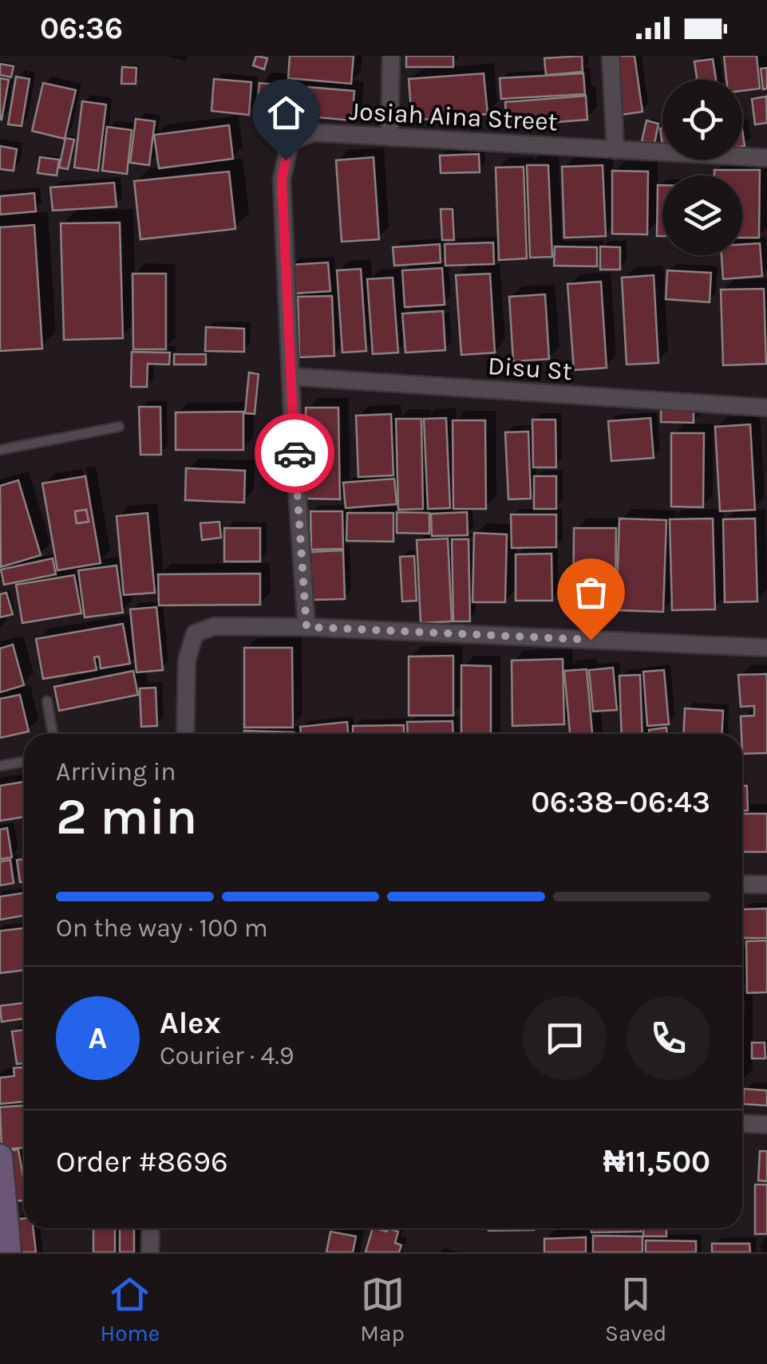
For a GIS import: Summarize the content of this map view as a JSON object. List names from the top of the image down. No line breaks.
{"streets":{"street":["Josiah Aina Street","Disu St"]},"crossings":[["Josiah Aina Street","Disu St"]],"page":{"status":"06:36","heading":["2 min","Arriving in","06:38–06:43"],"panel":["Alex","Courier · 4.9","Order #8696","₦11,500"],"bar":"On the way · 100 m","round":"A","tabs":["Home","Map","Saved"]}}
